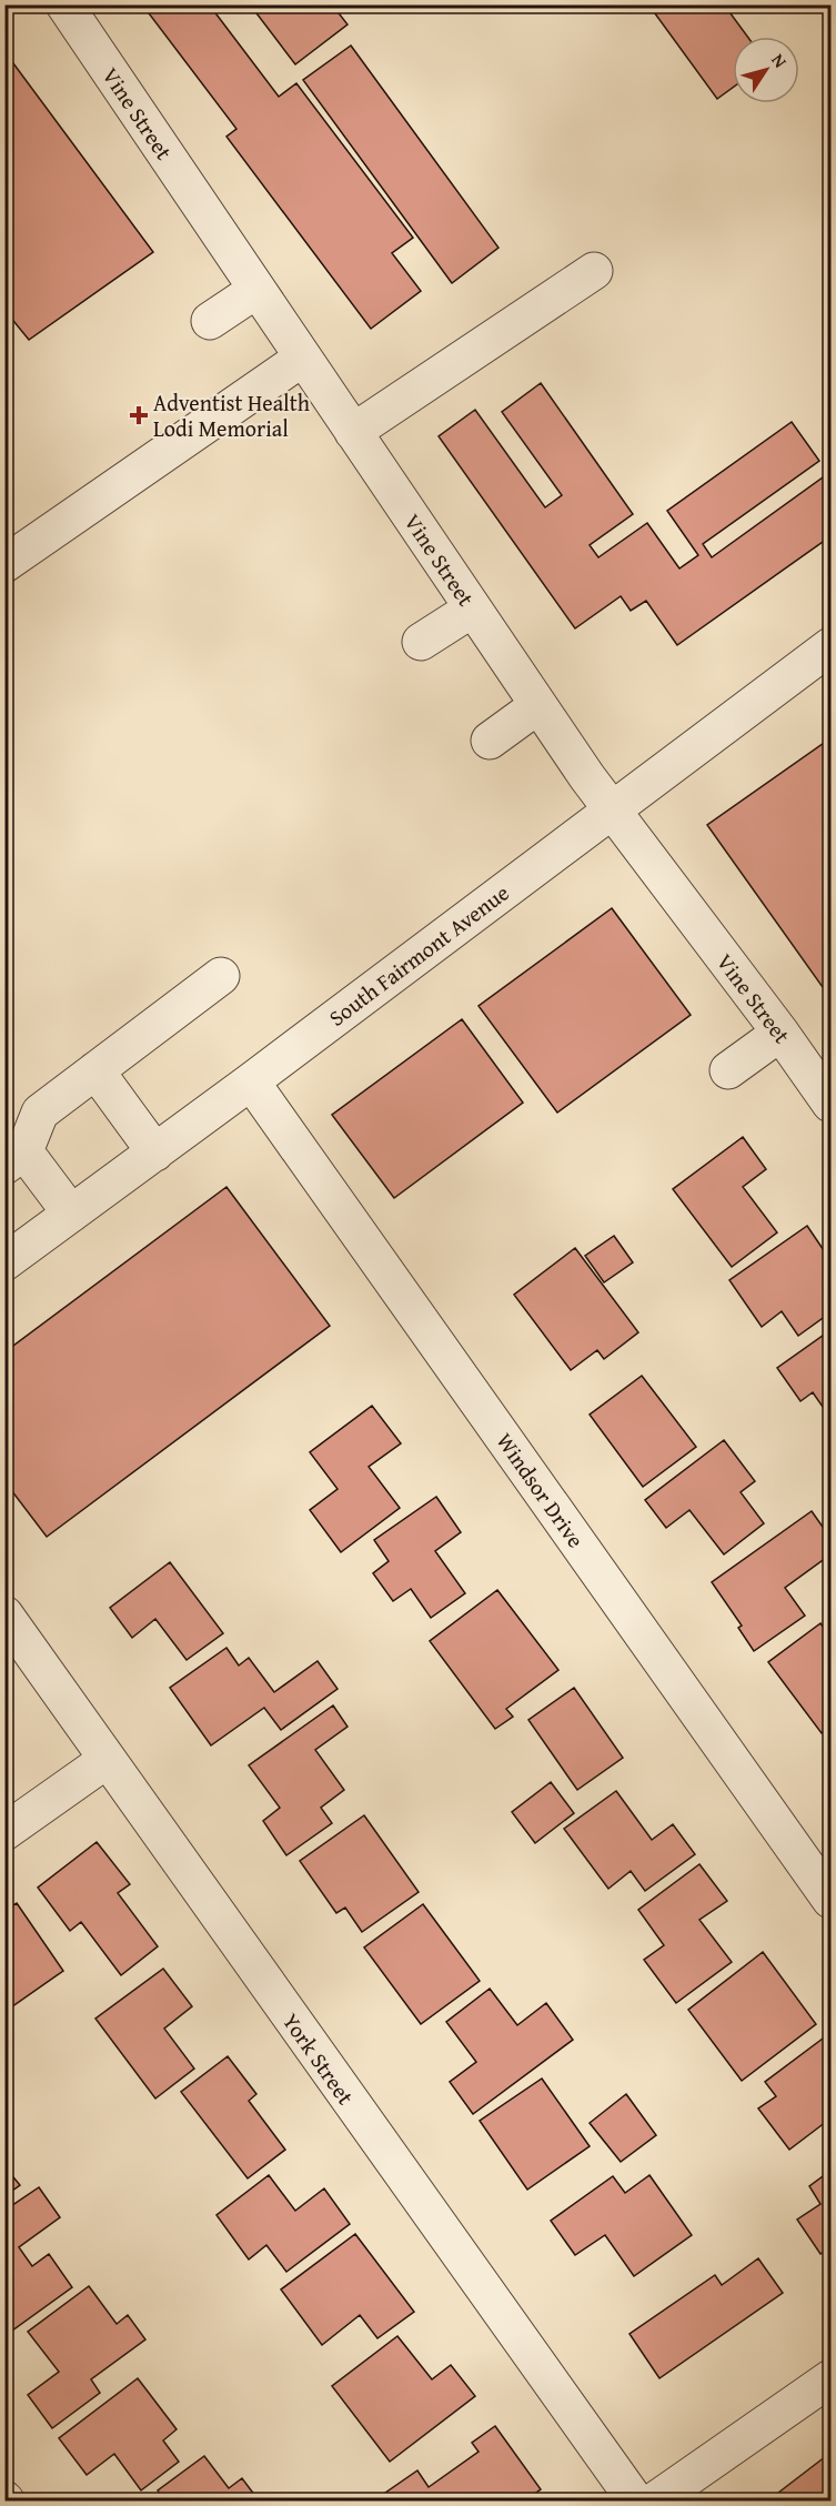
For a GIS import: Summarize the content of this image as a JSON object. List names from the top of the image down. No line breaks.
{"streets":{"street":["Vine Street","South Fairmont Avenue","Windsor Drive","York Street"]},"crossings":[["Vine Street","South Fairmont Avenue"],["South Fairmont Avenue","Windsor Drive"]],"places":{"health":["Adventist Health Lodi Memorial"]},"north":"top right"}
